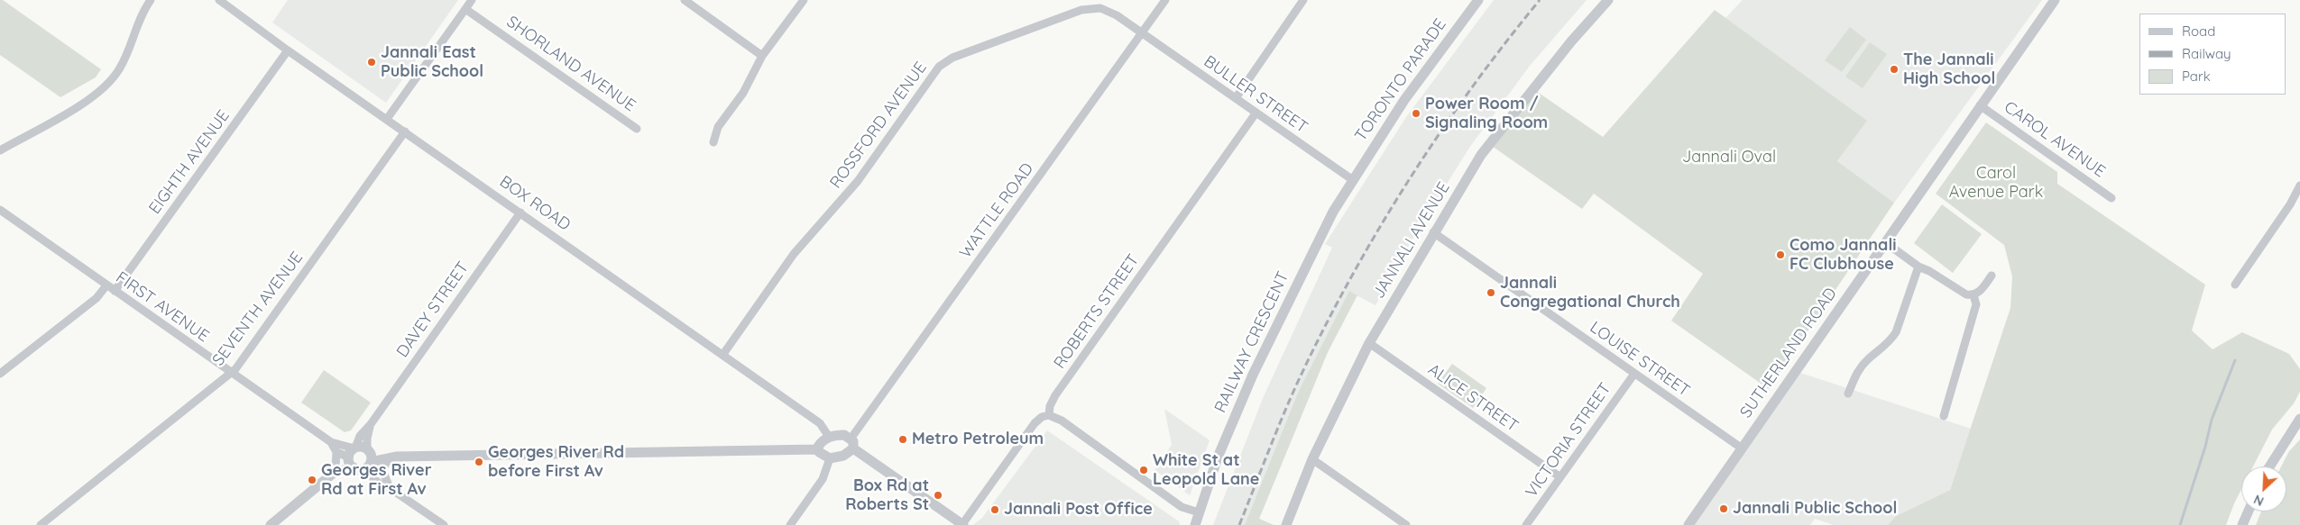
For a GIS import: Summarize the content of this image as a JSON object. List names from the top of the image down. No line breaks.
{"streets":{"street":["SHORLAND AVENUE","TORONTO PARADE","BULLER STREET","ROSSFORD AVENUE","CAROL AVENUE","EIGHTH AVENUE","BOX ROAD","WATTLE ROAD","JANNALI AVENUE","FIRST AVENUE","SEVENTH AVENUE","DAVEY STREET","ROBERTS STREET","RAILWAY CRESCENT","SUTHERLAND ROAD","LOUISE STREET","ALICE STREET","VICTORIA STREET"]},"crossings":[["TORONTO PARADE","BULLER STREET"],["TORONTO PARADE","RAILWAY CRESCENT"],["BULLER STREET","ROSSFORD AVENUE"],["BULLER STREET","WATTLE ROAD"],["BULLER STREET","ROBERTS STREET"],["BULLER STREET","RAILWAY CRESCENT"],["ROSSFORD AVENUE","BOX ROAD"],["ROSSFORD AVENUE","WATTLE ROAD"],["CAROL AVENUE","SUTHERLAND ROAD"],["EIGHTH AVENUE","BOX ROAD"],["EIGHTH AVENUE","FIRST AVENUE"],["BOX ROAD","WATTLE ROAD"],["BOX ROAD","SEVENTH AVENUE"],["BOX ROAD","DAVEY STREET"],["JANNALI AVENUE","LOUISE STREET"],["JANNALI AVENUE","ALICE STREET"],["FIRST AVENUE","SEVENTH AVENUE"],["FIRST AVENUE","DAVEY STREET"],["SUTHERLAND ROAD","LOUISE STREET"],["LOUISE STREET","VICTORIA STREET"],["ALICE STREET","VICTORIA STREET"]],"parks":["Jannali Oval","Carol Avenue Park"],"places":["Jannali East Public School","The Jannali High School","Power Room / Signaling Room","Como Jannali FC Clubhouse","Jannali Congregational Church","Metro Petroleum","Georges River Rd before First Av","White St at Leopold Lane","Georges River Rd at First Av","Box Rd at Roberts St","Jannali Public School","Jannali Post Office"],"legend":["Road","Railway","Park"],"north":"bottom left"}
